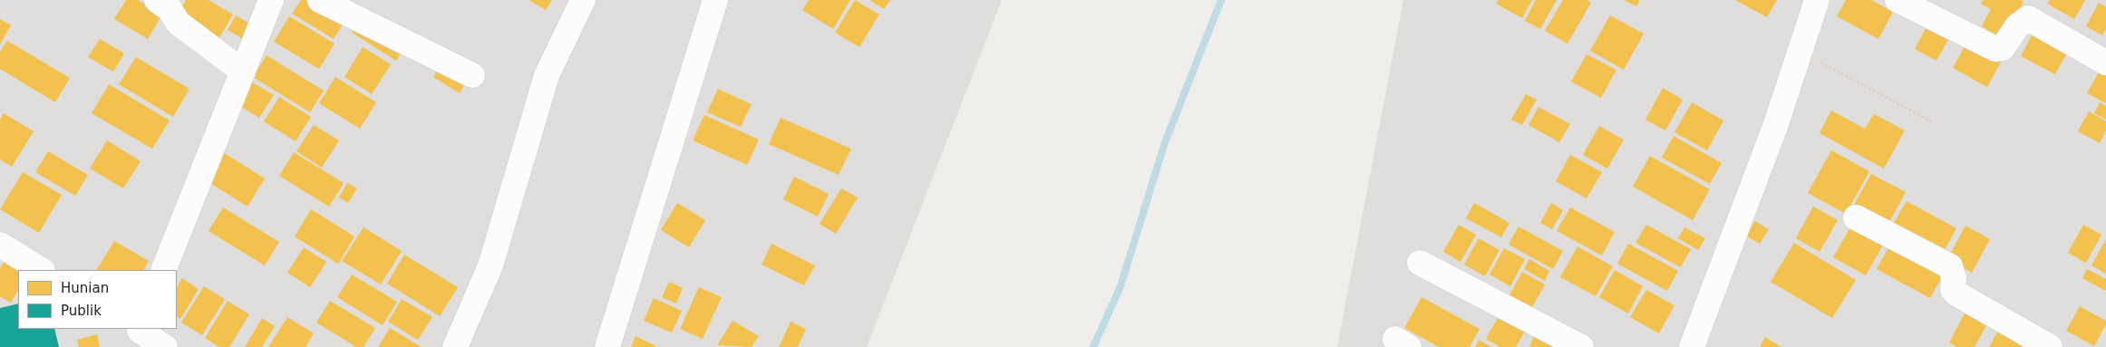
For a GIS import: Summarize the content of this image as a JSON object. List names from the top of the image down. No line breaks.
{"legend":["Hunian","Publik"]}
